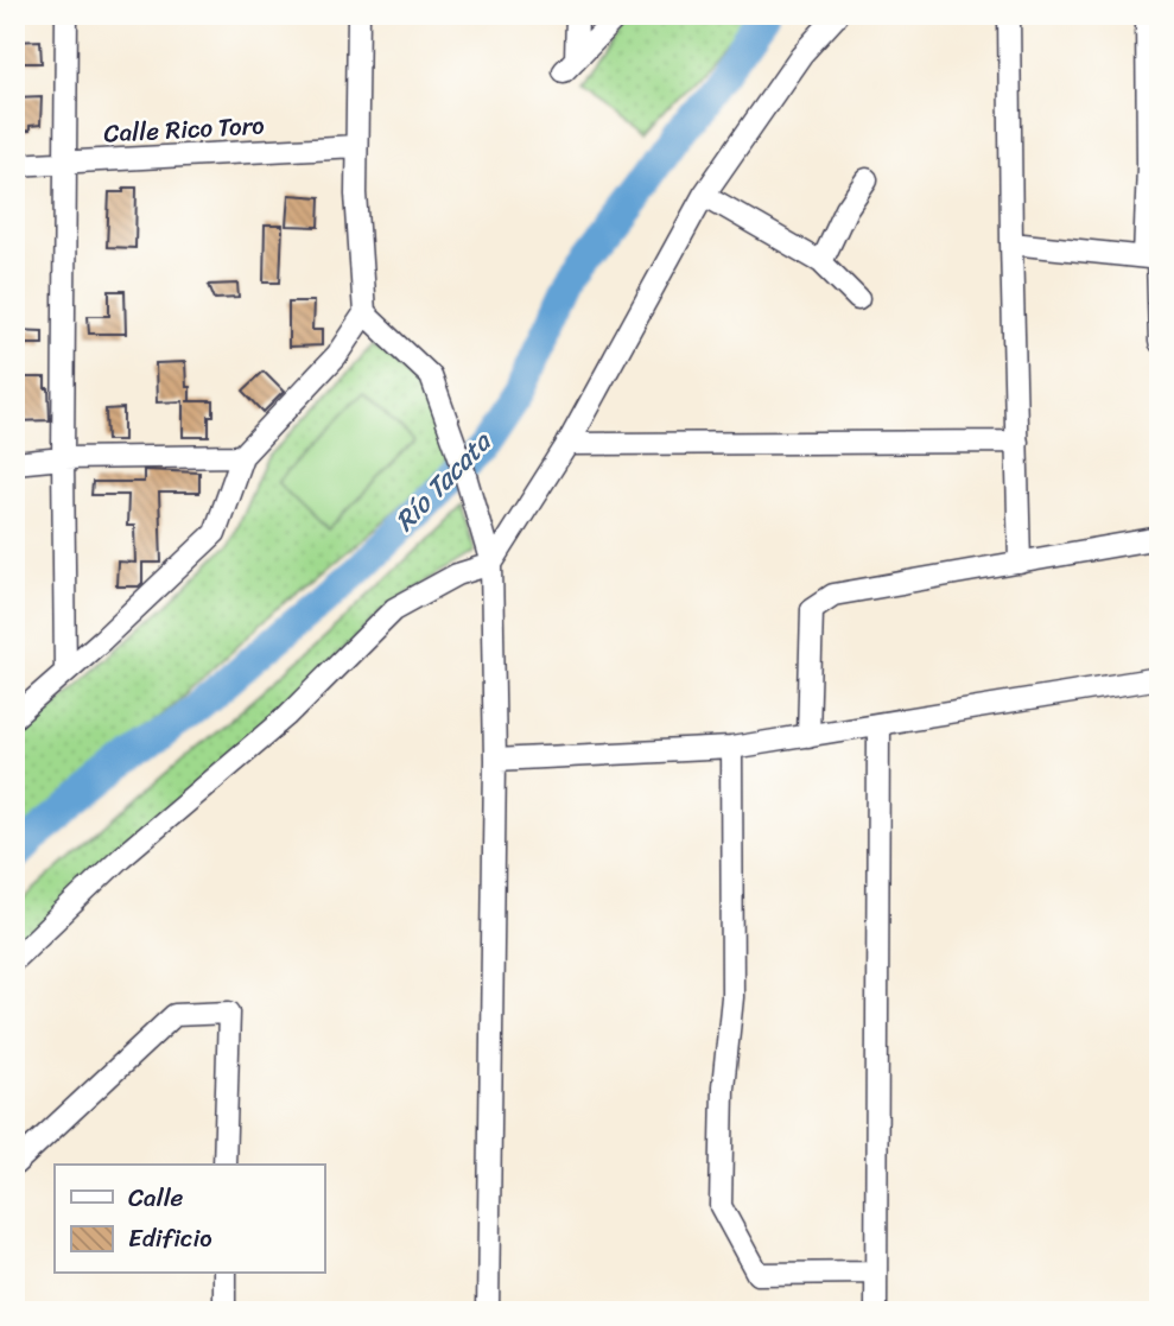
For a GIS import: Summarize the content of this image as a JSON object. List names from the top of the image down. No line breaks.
{"streets":{"street":["Calle Rico Toro"]},"water":["Río Tacata"],"legend":["Calle","Edificio"]}
